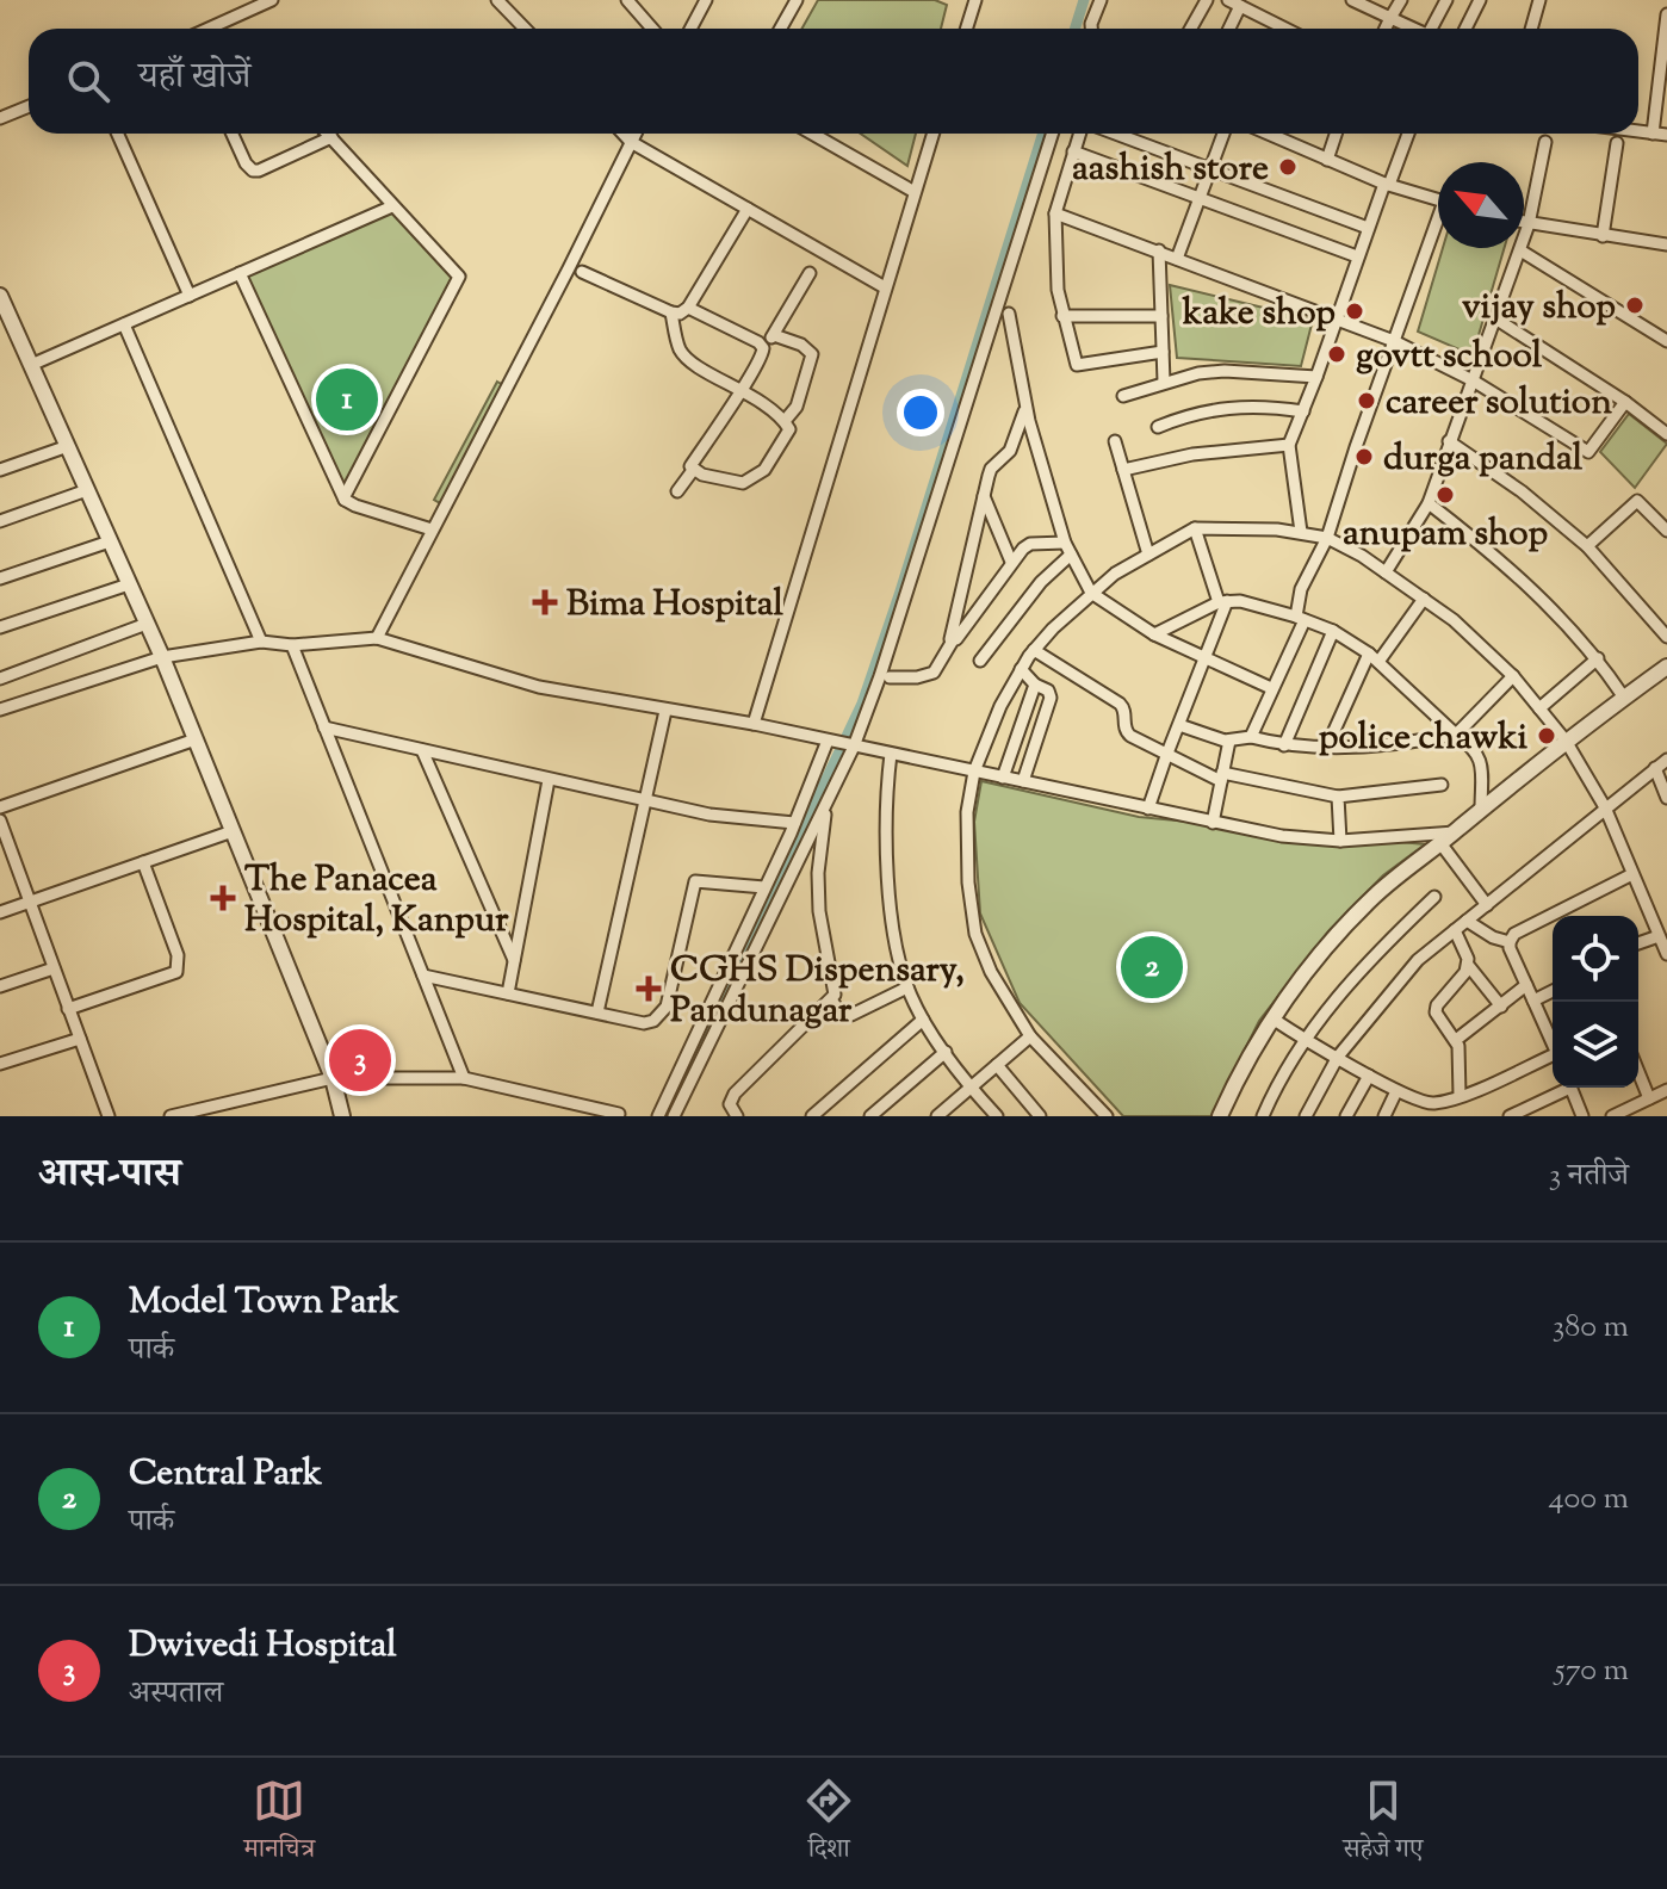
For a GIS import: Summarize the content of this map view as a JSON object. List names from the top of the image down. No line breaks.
{"places":{"other":["aashish store","vijay shop","kake shop","govtt school","career solution","durga pandal","anupam shop","police chawki"],"health":["Bima Hospital","The Panacea Hospital, Kanpur","CGHS Dispensary, Pandunagar"]},"north":"top left","page":{"search":"यहाँ खोजें","pins":["1","2","3"],"heading":["आस-पास","3 नतीजे"],"list":[{"mark":"1","name":"Model Town Park","note":"पार्क","value":"380 m"},{"mark":"2","name":"Central Park","note":"पार्क","value":"400 m"},{"mark":"3","name":"Dwivedi Hospital","note":"अस्पताल","value":"570 m"}],"nav":["मानचित्र","दिशा","सहेजे गए"]}}
